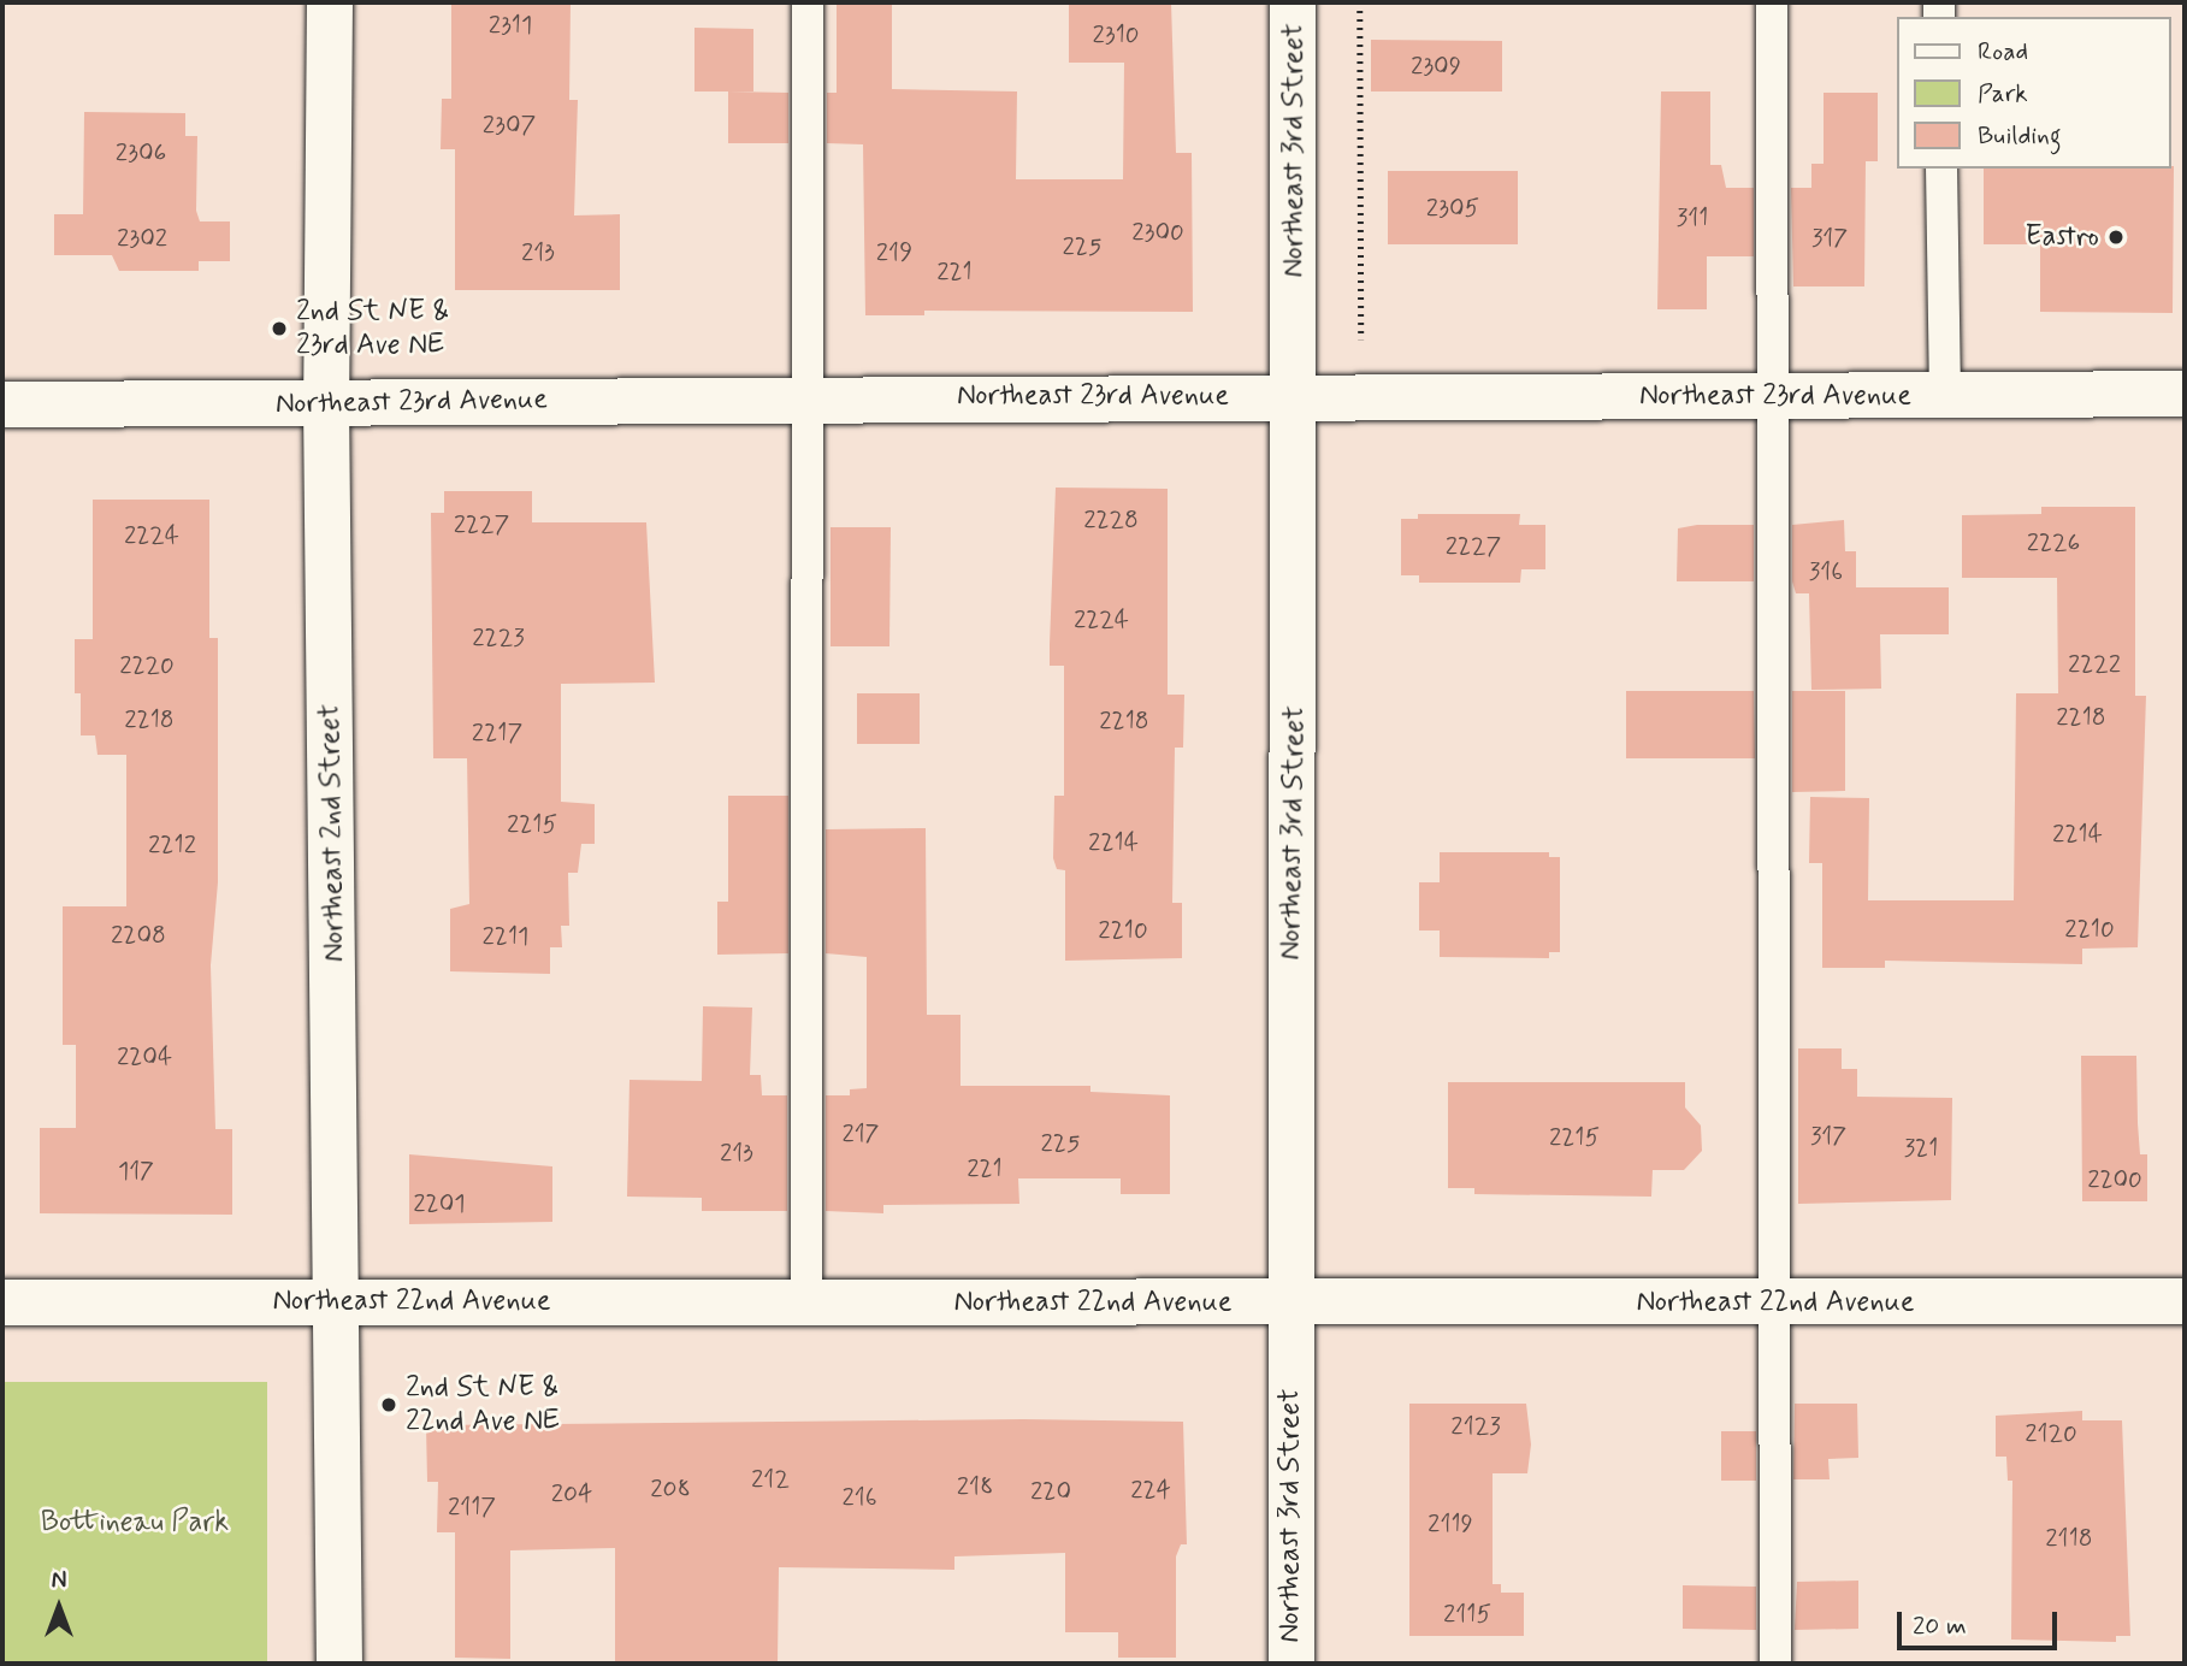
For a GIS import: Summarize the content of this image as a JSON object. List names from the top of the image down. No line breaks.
{"streets":{"street":["Northeast 3rd Street","Northeast 23rd Avenue","Northeast 2nd Street","Northeast 22nd Avenue"]},"crossings":[["Northeast 3rd Street","Northeast 23rd Avenue"],["Northeast 3rd Street","Northeast 22nd Avenue"],["Northeast 23rd Avenue","Northeast 2nd Street"],["Northeast 2nd Street","Northeast 22nd Avenue"]],"parks":["Bottineau Park"],"places":["Eastro","2nd St NE & 23rd Ave NE","2nd St NE & 22nd Ave NE"],"house_numbers":["2311","2310","2309","2307","2306","2305","311","2300","2302","317","225","213","219","221","2228","2227","2224","2226","2227","316","2224","2223","2222","2220","2218","2218","2218","2217","2215","2214","2214","2212","2210","2210","2208","2211","2204","217","317","2215","225","321","213","221","117","2200","2201","2123","2120","212","218","208","224","220","204","216","2117","2119","2118","2115"],"legend":["Road","Park","Building"],"scale_bar":"20 m","north":"top"}
